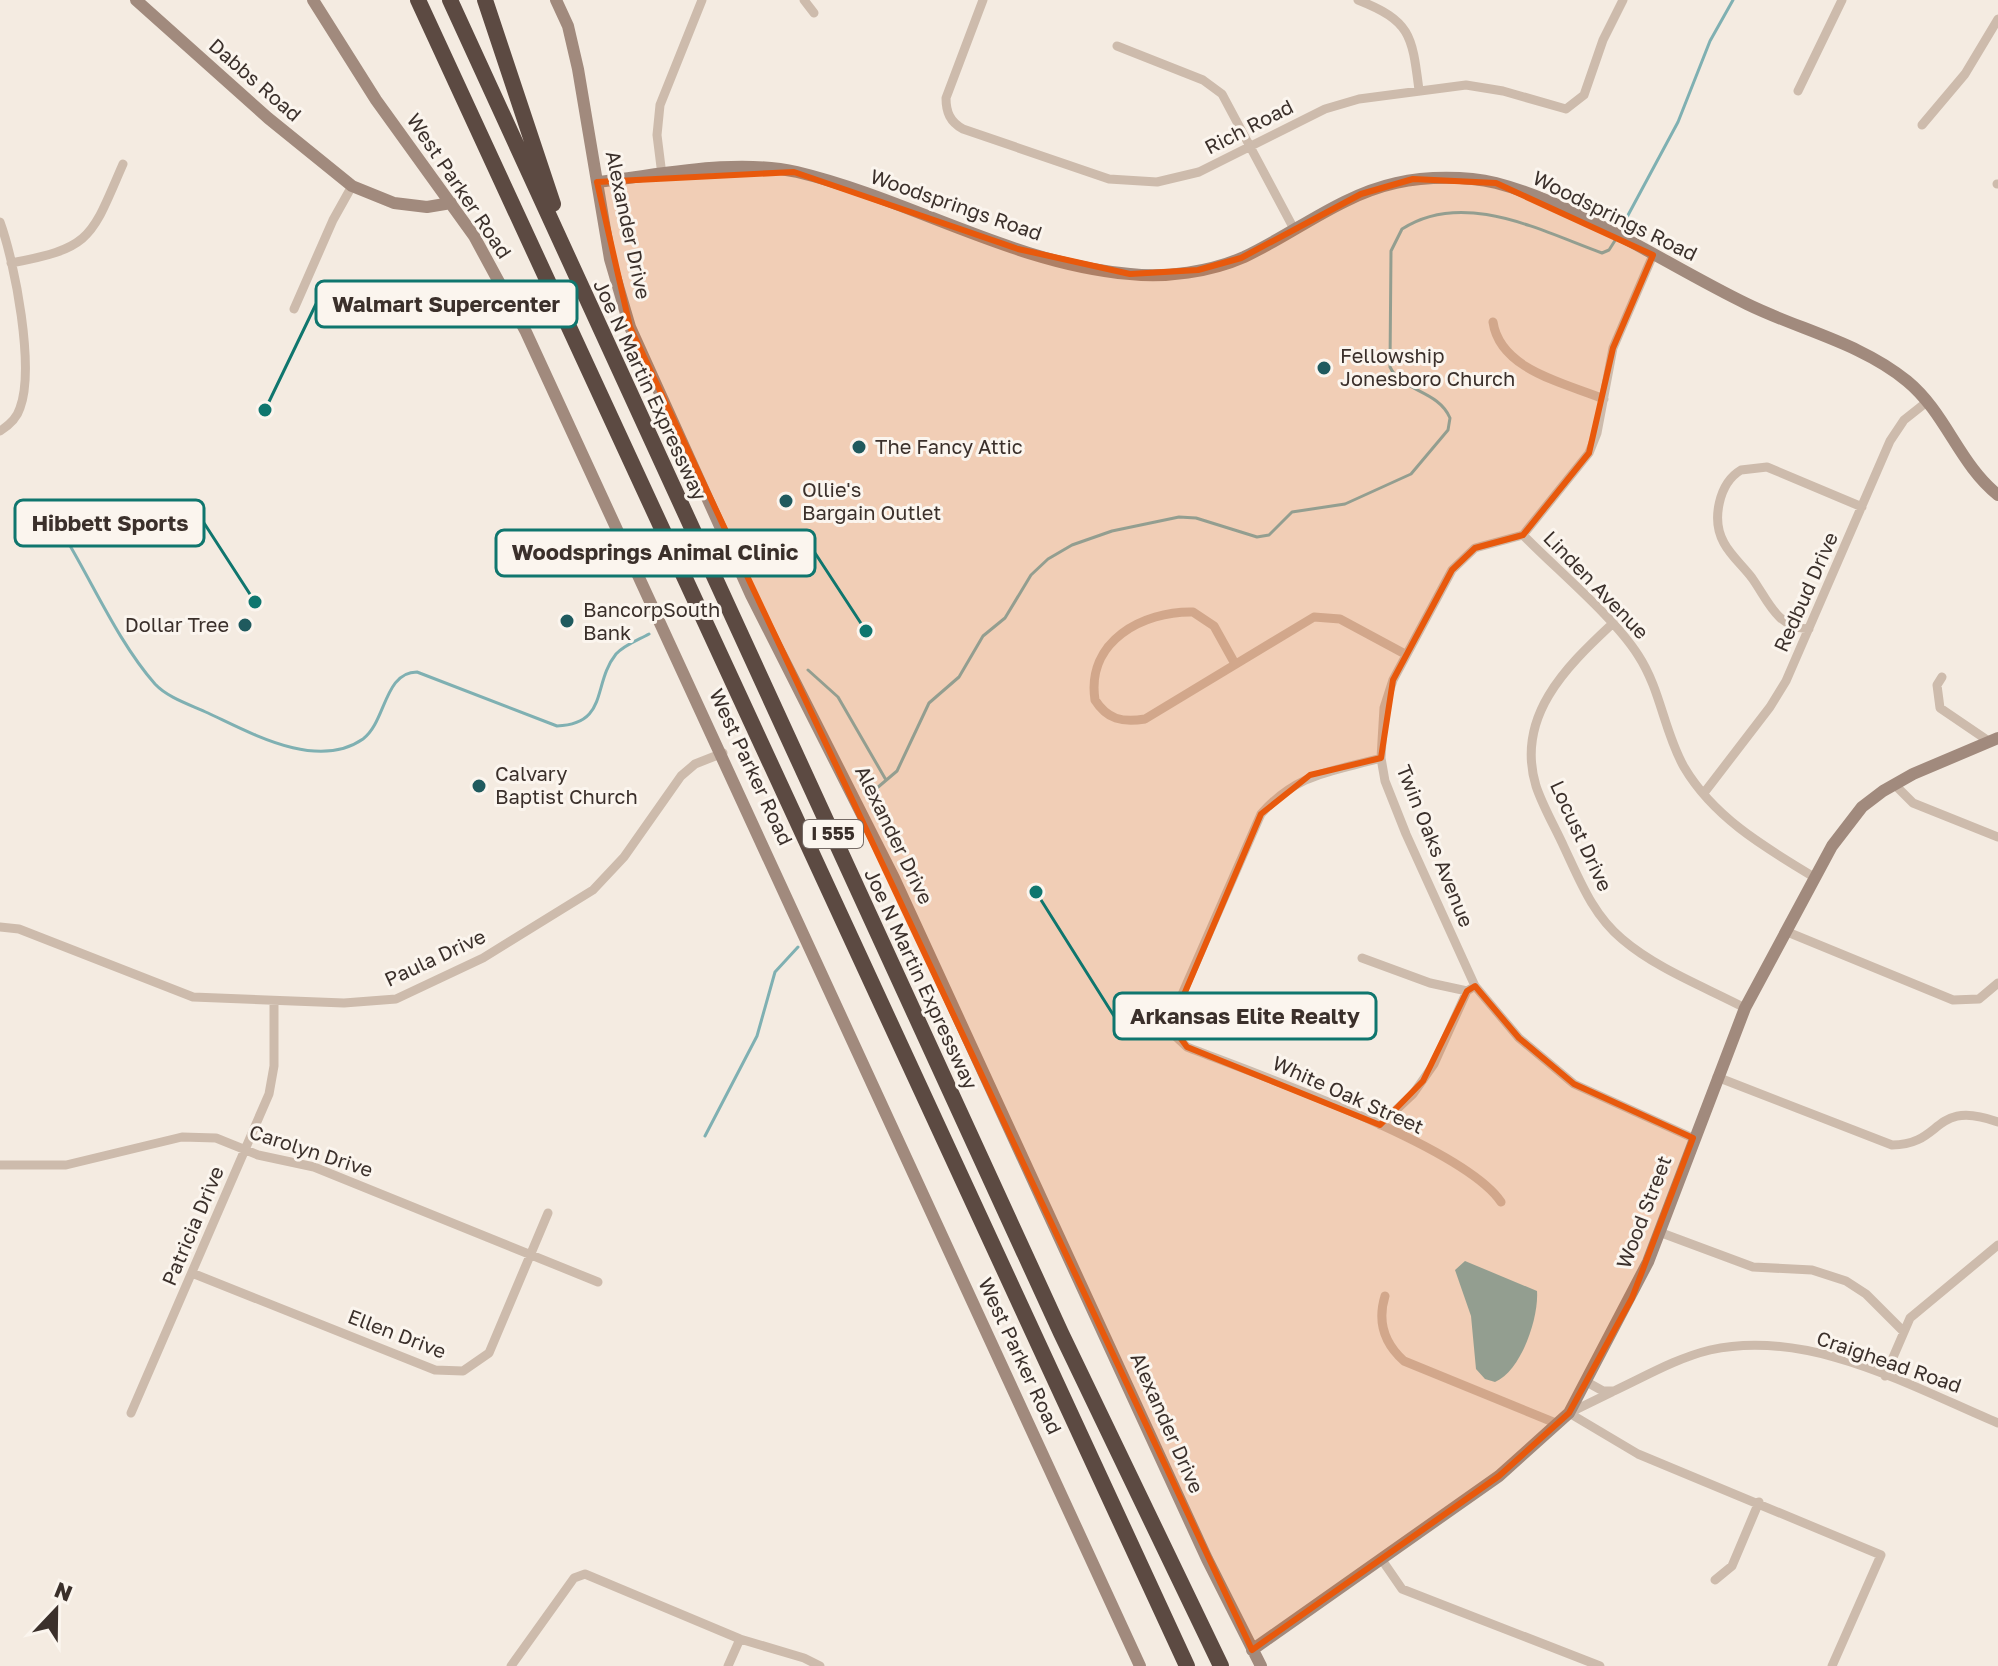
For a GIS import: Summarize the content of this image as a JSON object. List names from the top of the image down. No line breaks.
{"streets":{"highway":["Joe N Martin Expressway","I 555"],"street":["Dabbs Road","Rich Road","West Parker Road","Woodsprings Road","Alexander Drive","Linden Avenue","Redbud Drive","Locust Drive","Twin Oaks Avenue","Paula Drive","White Oak Street","Carolyn Drive","Wood Street","Patricia Drive","Ellen Drive","Craighead Road"]},"crossings":[["Dabbs Road","West Parker Road"],["West Parker Road","Paula Drive"],["Woodsprings Road","Alexander Drive"],["Woodsprings Road","Redbud Drive"],["Alexander Drive","Wood Street"],["Linden Avenue","Redbud Drive"],["Linden Avenue","Locust Drive"],["Linden Avenue","Twin Oaks Avenue"],["Linden Avenue","Wood Street"],["Locust Drive","Wood Street"],["Twin Oaks Avenue","White Oak Street"],["Twin Oaks Avenue","Wood Street"],["Paula Drive","Patricia Drive"],["Carolyn Drive","Patricia Drive"],["Carolyn Drive","Ellen Drive"],["Wood Street","Craighead Road"],["Patricia Drive","Ellen Drive"]],"places":["Fellowship Jonesboro Church","Walmart Supercenter","The Fancy Attic","Ollie's Bargain Outlet","Hibbett Sports","BancorpSouth Bank","Dollar Tree","Woodsprings Animal Clinic","Calvary Baptist Church","Arkansas Elite Realty"],"north":"top"}
